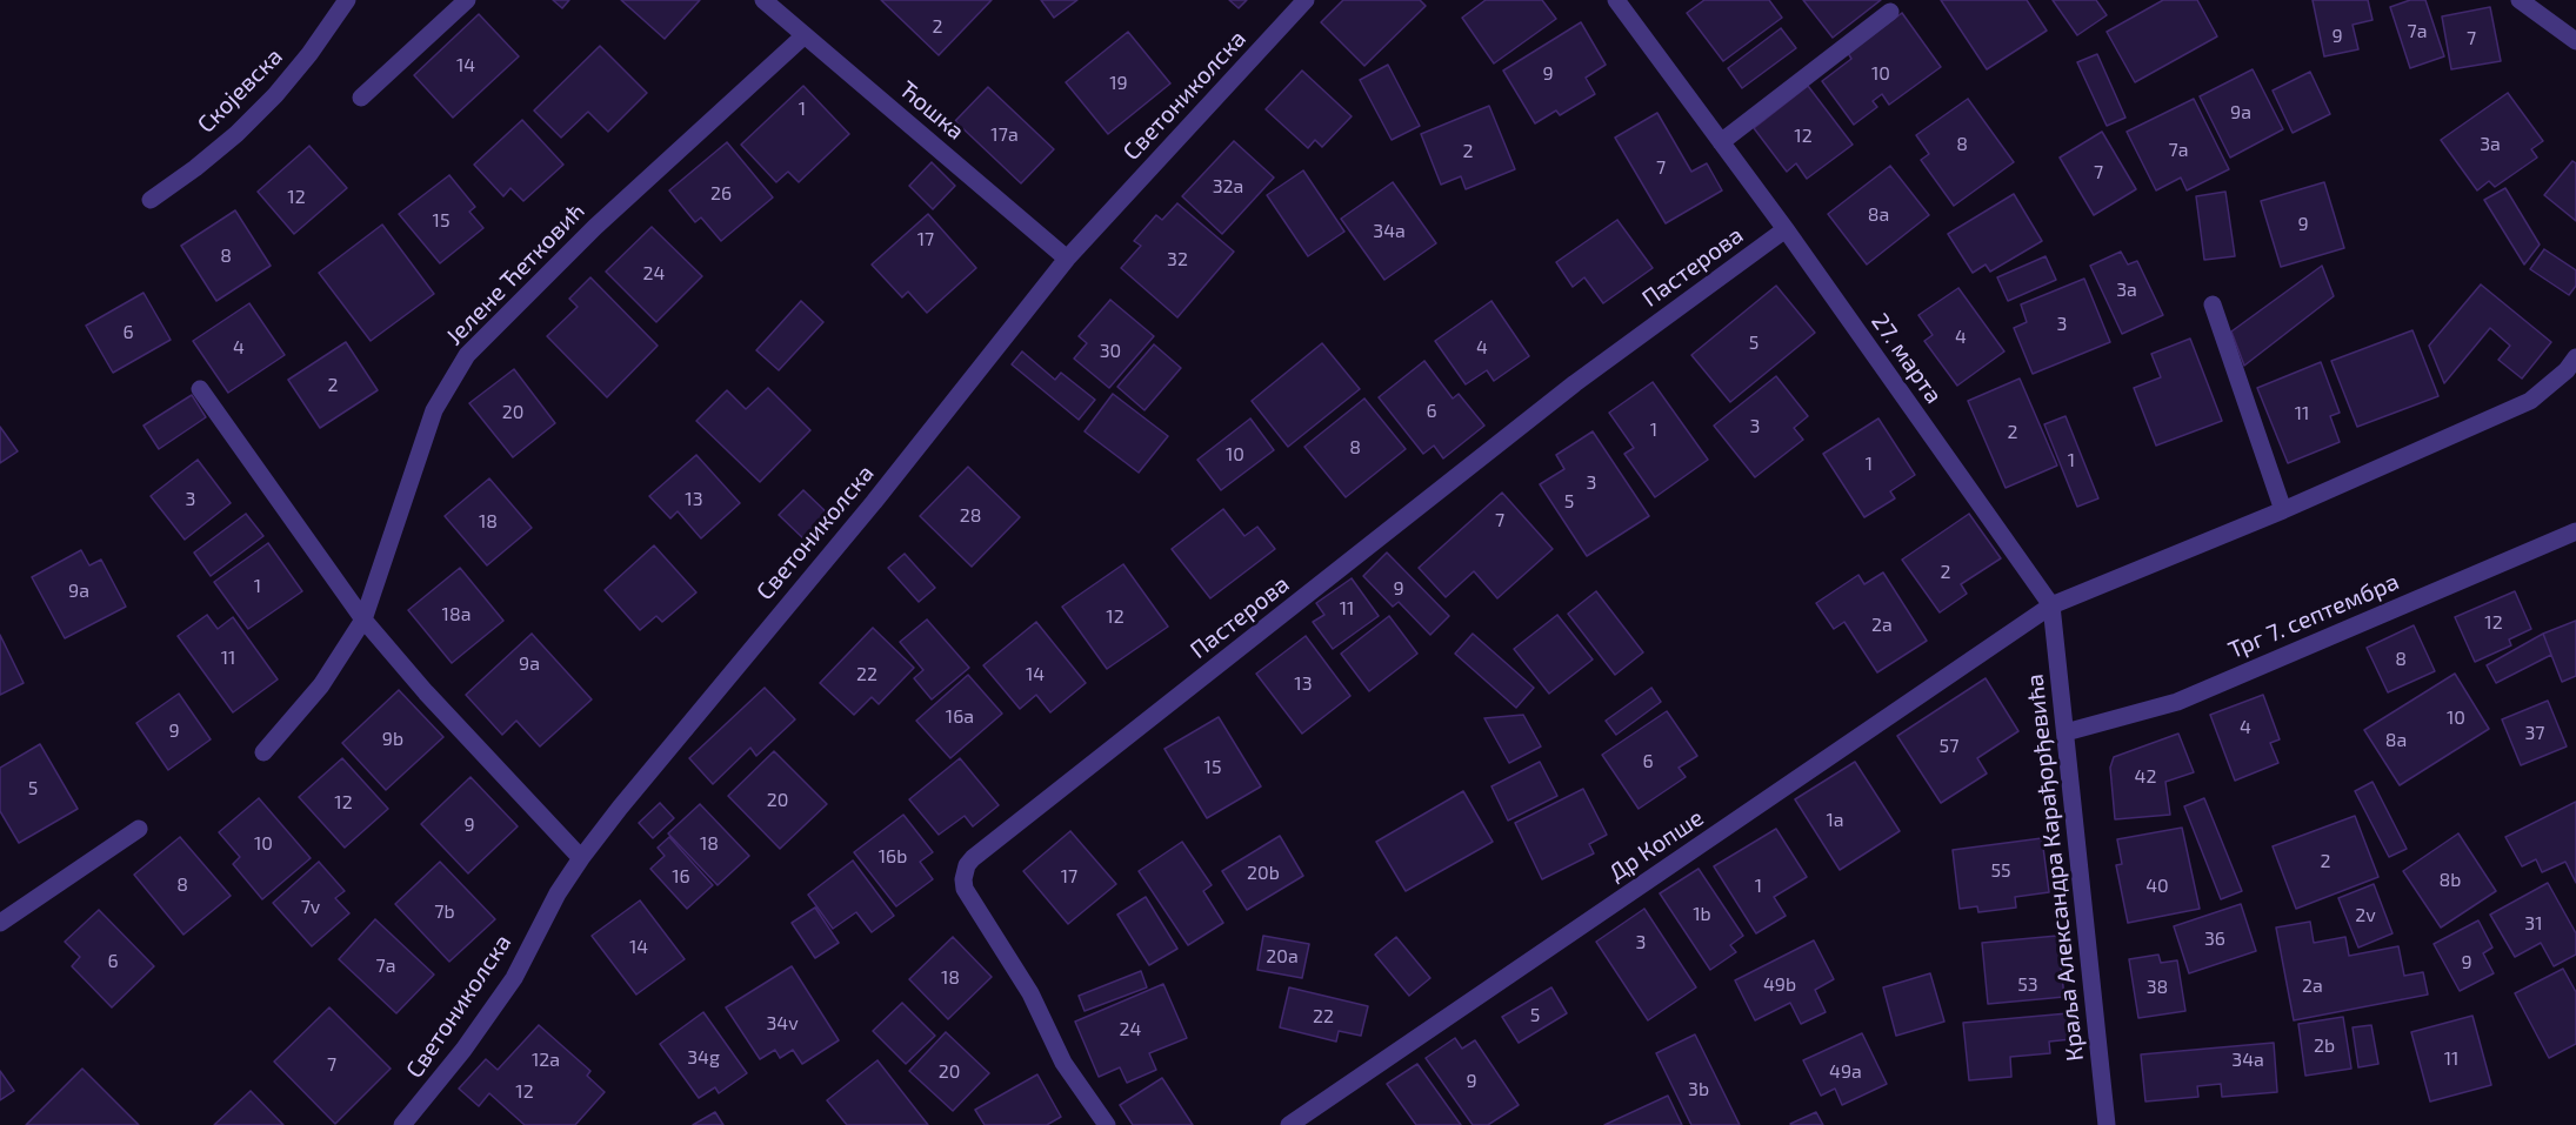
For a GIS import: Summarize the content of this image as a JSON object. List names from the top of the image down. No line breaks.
{"streets":{"street":["Скојевска","Светониколска","Ћошка","Пастерова","Јелене Ћетковић","27. марта","Трг 7. септембра","Др Копше","Краља Александра Карађорђевића"]},"crossings":[["Светониколска","Ћошка"],["Ћошка","Јелене Ћетковић"],["Пастерова","27. марта"],["27. марта","Др Копше"],["27. марта","Краља Александра Карађорђевића"],["Трг 7. септембра","Краља Александра Карађорђевића"],["Др Копше","Краља Александра Карађорђевића"]],"house_numbers":["2","7a","9","7","14","9","10","19","1","9a","17a","12","8","3a","7a","2","7","7","32a","26","12","8a","15","9","34a","17","8","32","24","3a","3","6","4","5","4","4","30","2","6","20","11","3","1","2","8","10","1","1","3","3","13","5","28","7","18","2","1","9","9a","11","18a","12","12","2a","11","8","9a","22","14","13","16a","10","4","9","37","9b","8a","57","6","15","42","5","20","12","1a","9","10","18","16b","2","55","20b","16","17","8b","8","1","40","7v","7b","1b","2v","31","36","3","14","20a","6","9","7a","18","49b","53","2a","38","5","22","34v","24","2b","34g","11","12a","34a","7","20","49a","9","3b","12"]}
